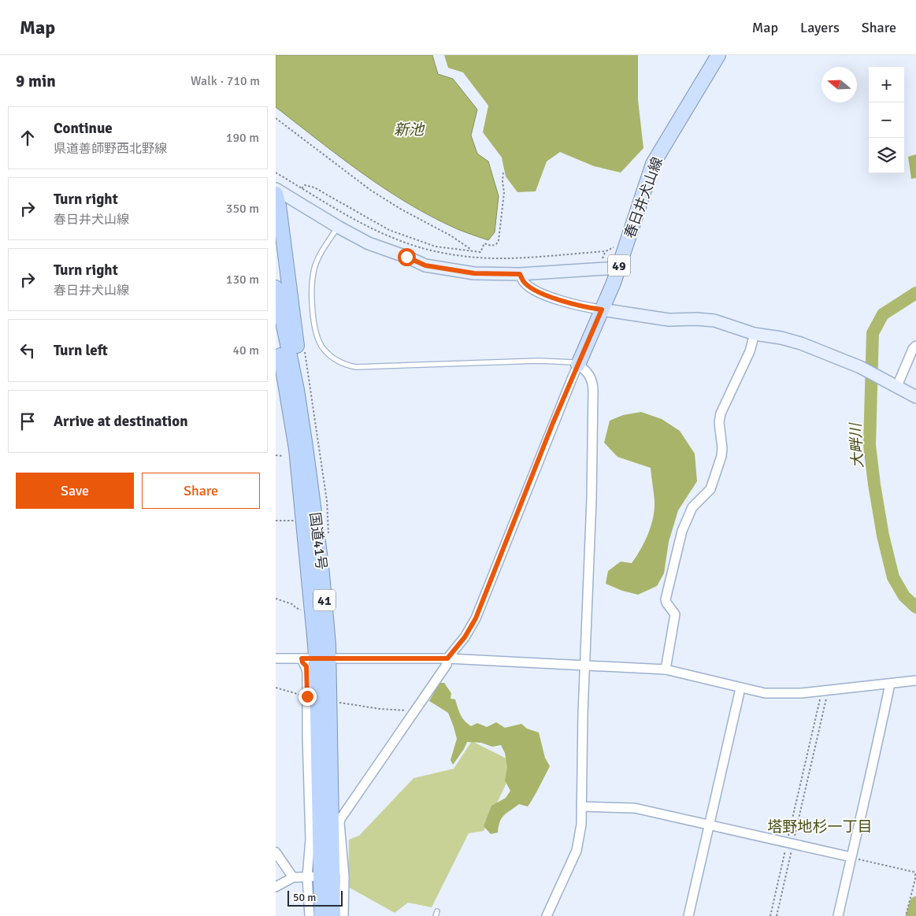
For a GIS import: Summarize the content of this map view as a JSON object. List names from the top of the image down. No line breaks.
{"streets":{"highway":["国道41号","41"],"main road":["春日井犬山線","49"]},"districts":["塔野地杉一丁目"],"water":["新池","大畔川"],"scale_bar":"50 m","north":"left","page":{"header":"Map","nav":["Map","Layers","Share"],"heading":["9 min","Walk · 710 m"],"map_buttons":["+","−"],"list":[["Continue","県道善師野西北野線","190 m"],["Turn right","春日井犬山線","350 m"],["Turn right","春日井犬山線","130 m"],["Turn left","40 m"],"Arrive at destination"],"buttons":["Save","Share"],"scale":"50 m"}}
